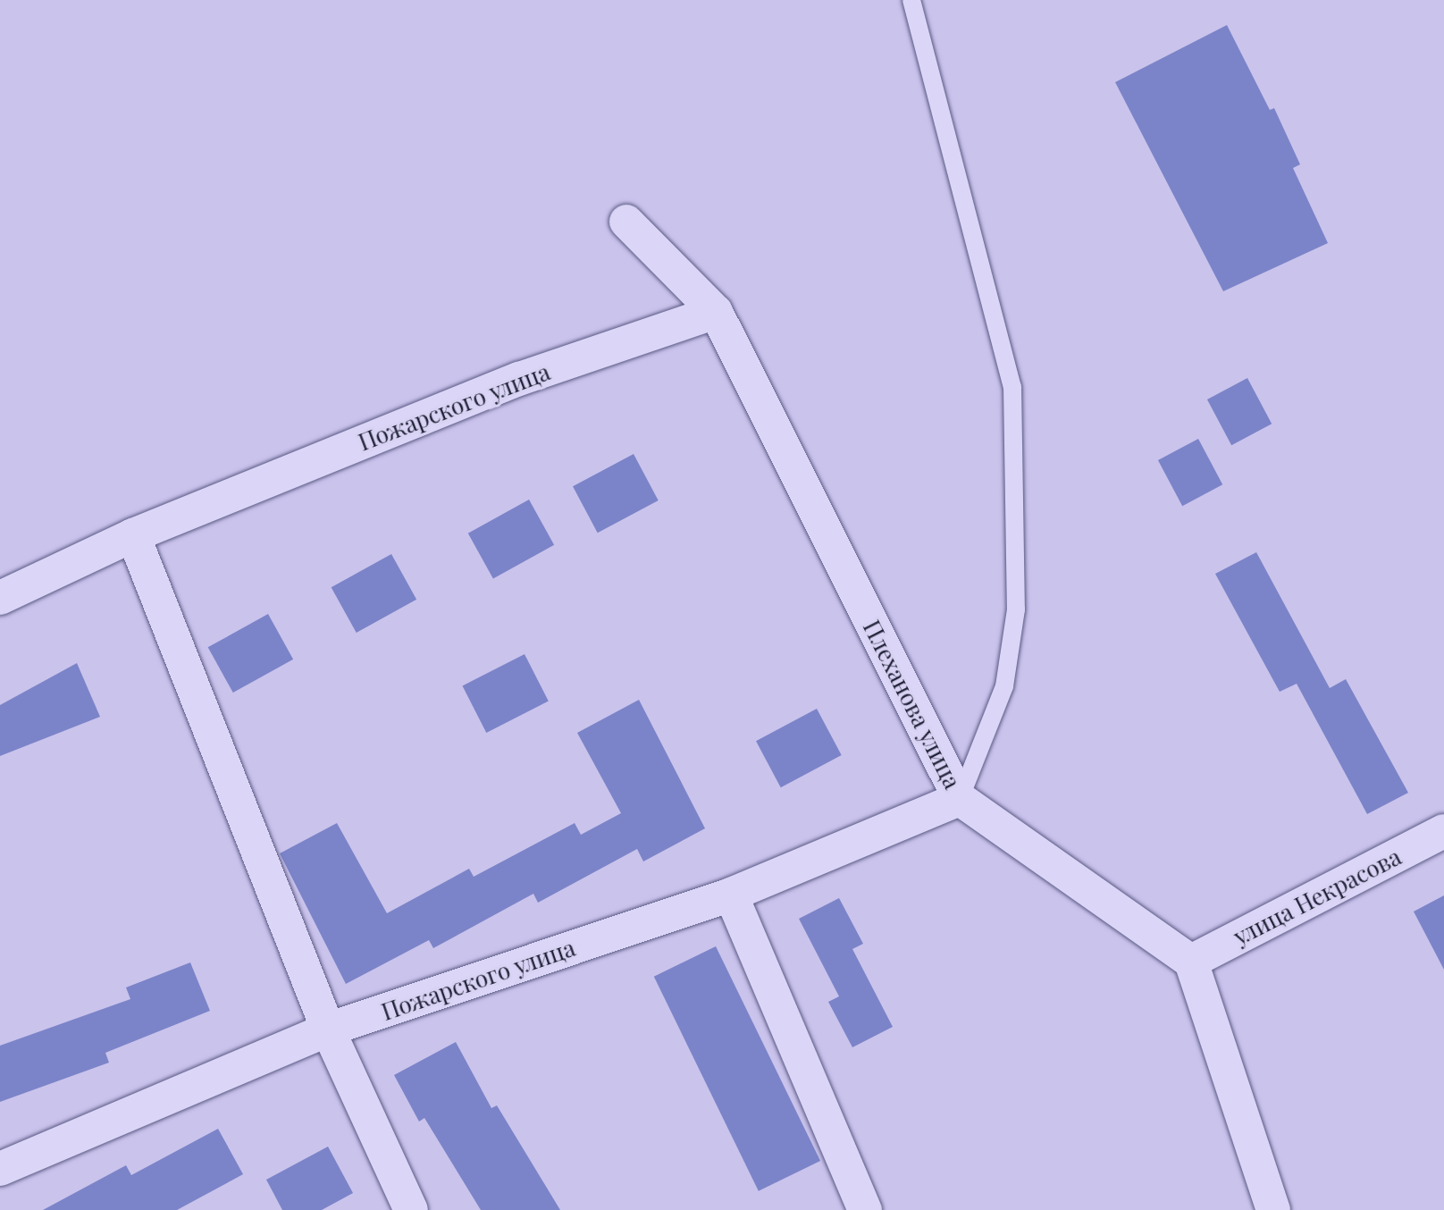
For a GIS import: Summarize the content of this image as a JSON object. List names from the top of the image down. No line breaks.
{"streets":{"street":["Пожарского улица","Плеханова улица","улица Некрасова"]},"crossings":[["Пожарского улица","Плеханова улица"],["Плеханова улица","улица Некрасова"]]}
